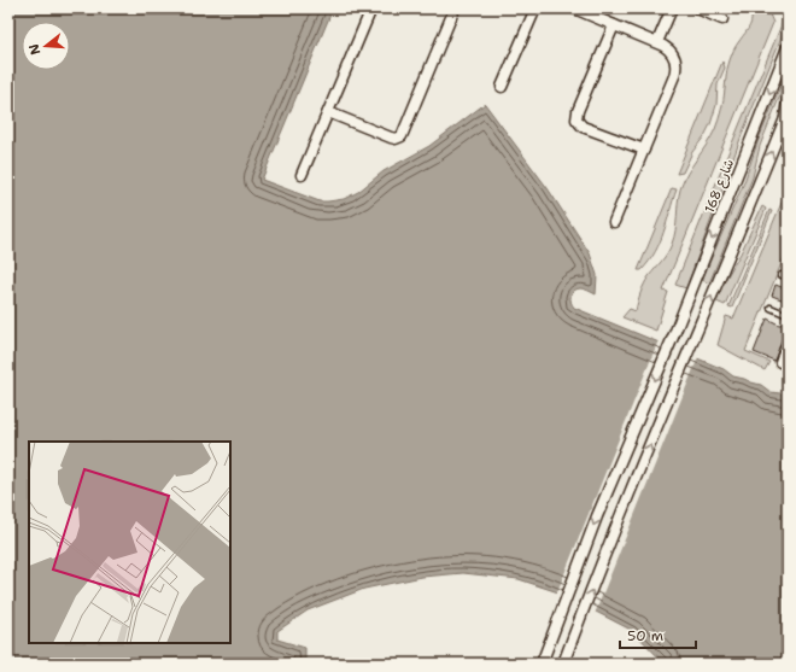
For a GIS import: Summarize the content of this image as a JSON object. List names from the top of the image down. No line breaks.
{"streets":{"street":["شارع 168"]},"scale_bar":"50 m","north":"left"}
